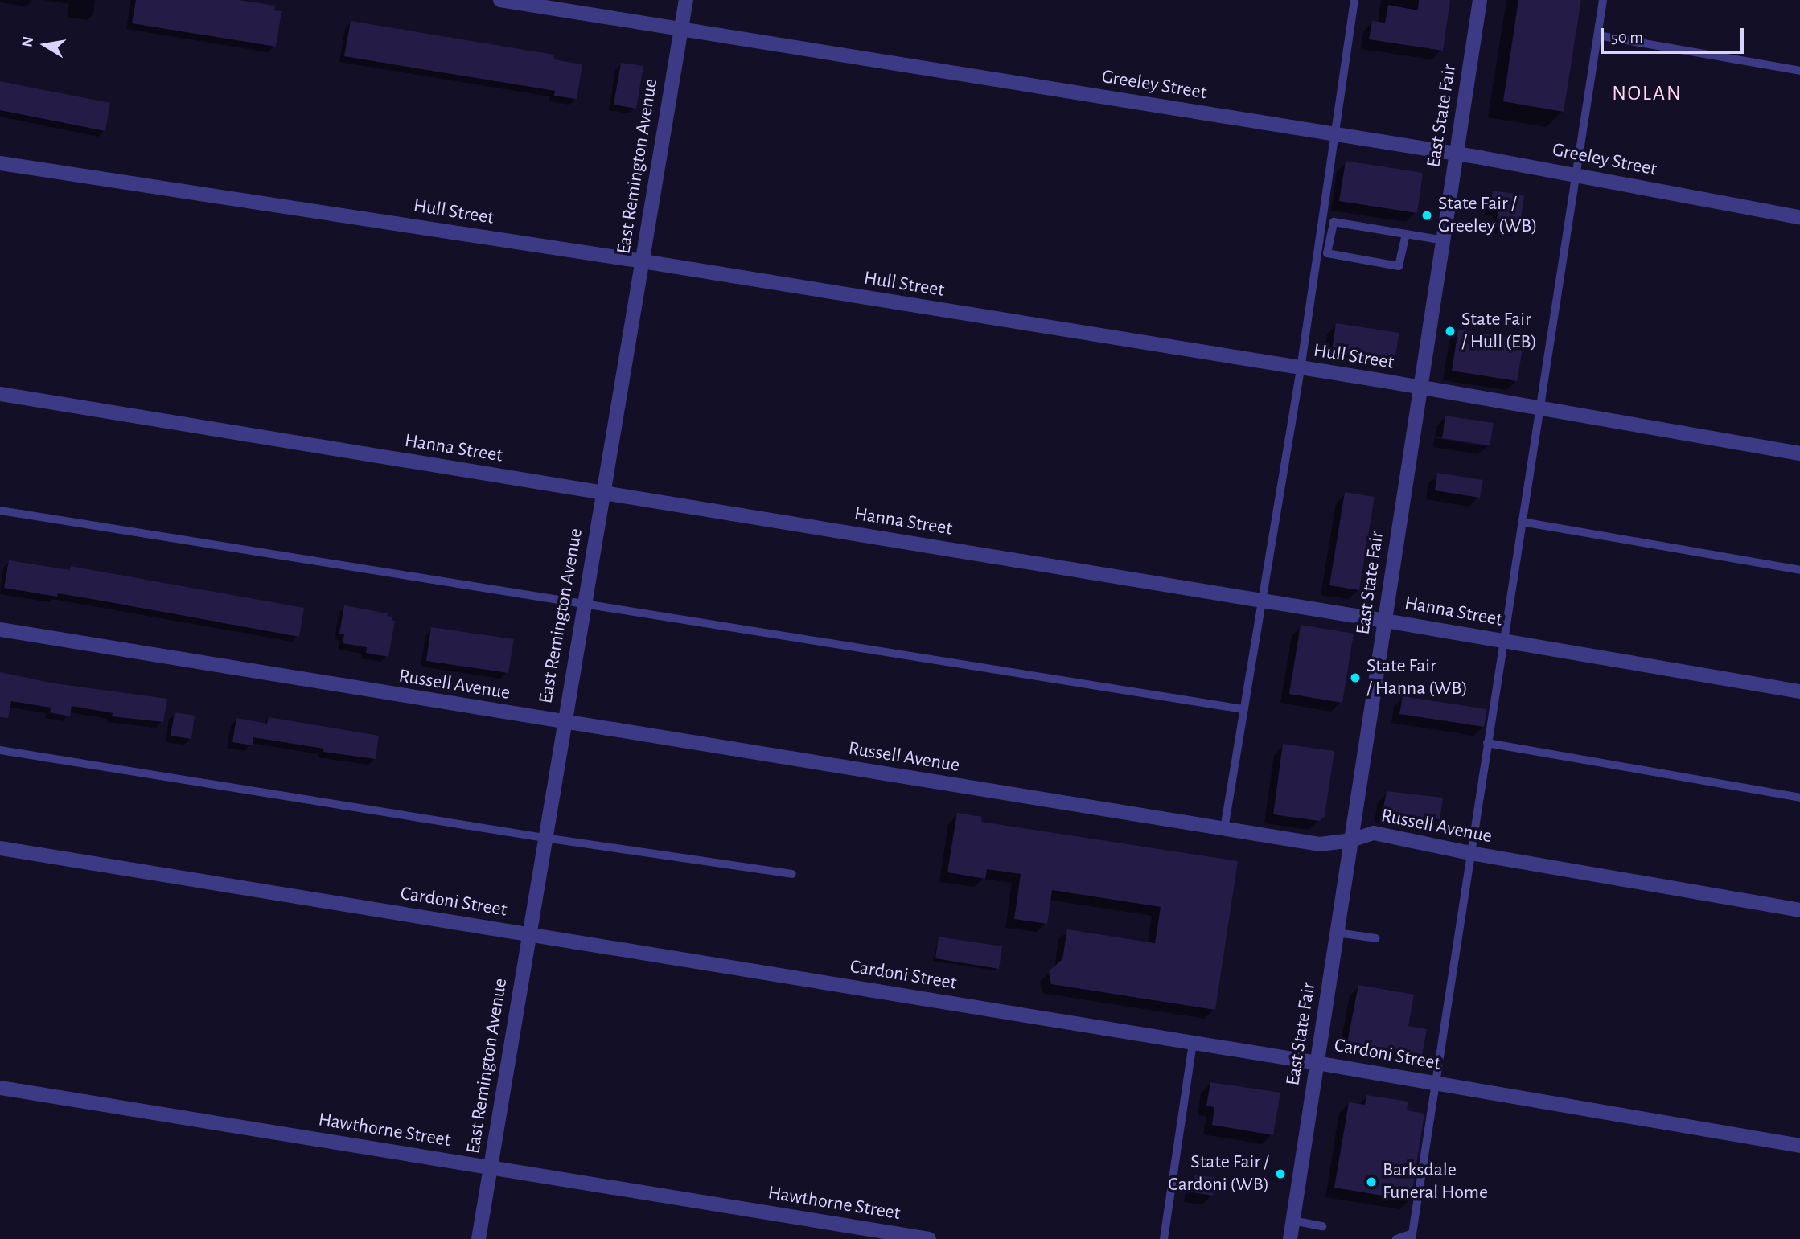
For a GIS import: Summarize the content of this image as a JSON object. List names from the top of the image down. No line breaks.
{"streets":{"street":["Greeley Street","East State Fair","East Remington Avenue","Hull Street","Hanna Street","Russell Avenue","Cardoni Street","Hawthorne Street"]},"crossings":[["Greeley Street","East State Fair"],["Greeley Street","East Remington Avenue"],["East State Fair","Hull Street"],["East State Fair","Hanna Street"],["East State Fair","Russell Avenue"],["East State Fair","Cardoni Street"],["East Remington Avenue","Hull Street"],["East Remington Avenue","Hanna Street"],["East Remington Avenue","Russell Avenue"],["East Remington Avenue","Cardoni Street"],["East Remington Avenue","Hawthorne Street"]],"districts":["NOLAN"],"places":["State Fair / Greeley (WB)","State Fair / Hull (EB)","State Fair / Hanna (WB)","State Fair / Cardoni (WB)","Barksdale Funeral Home"],"scale_bar":"50 m","north":"left"}
